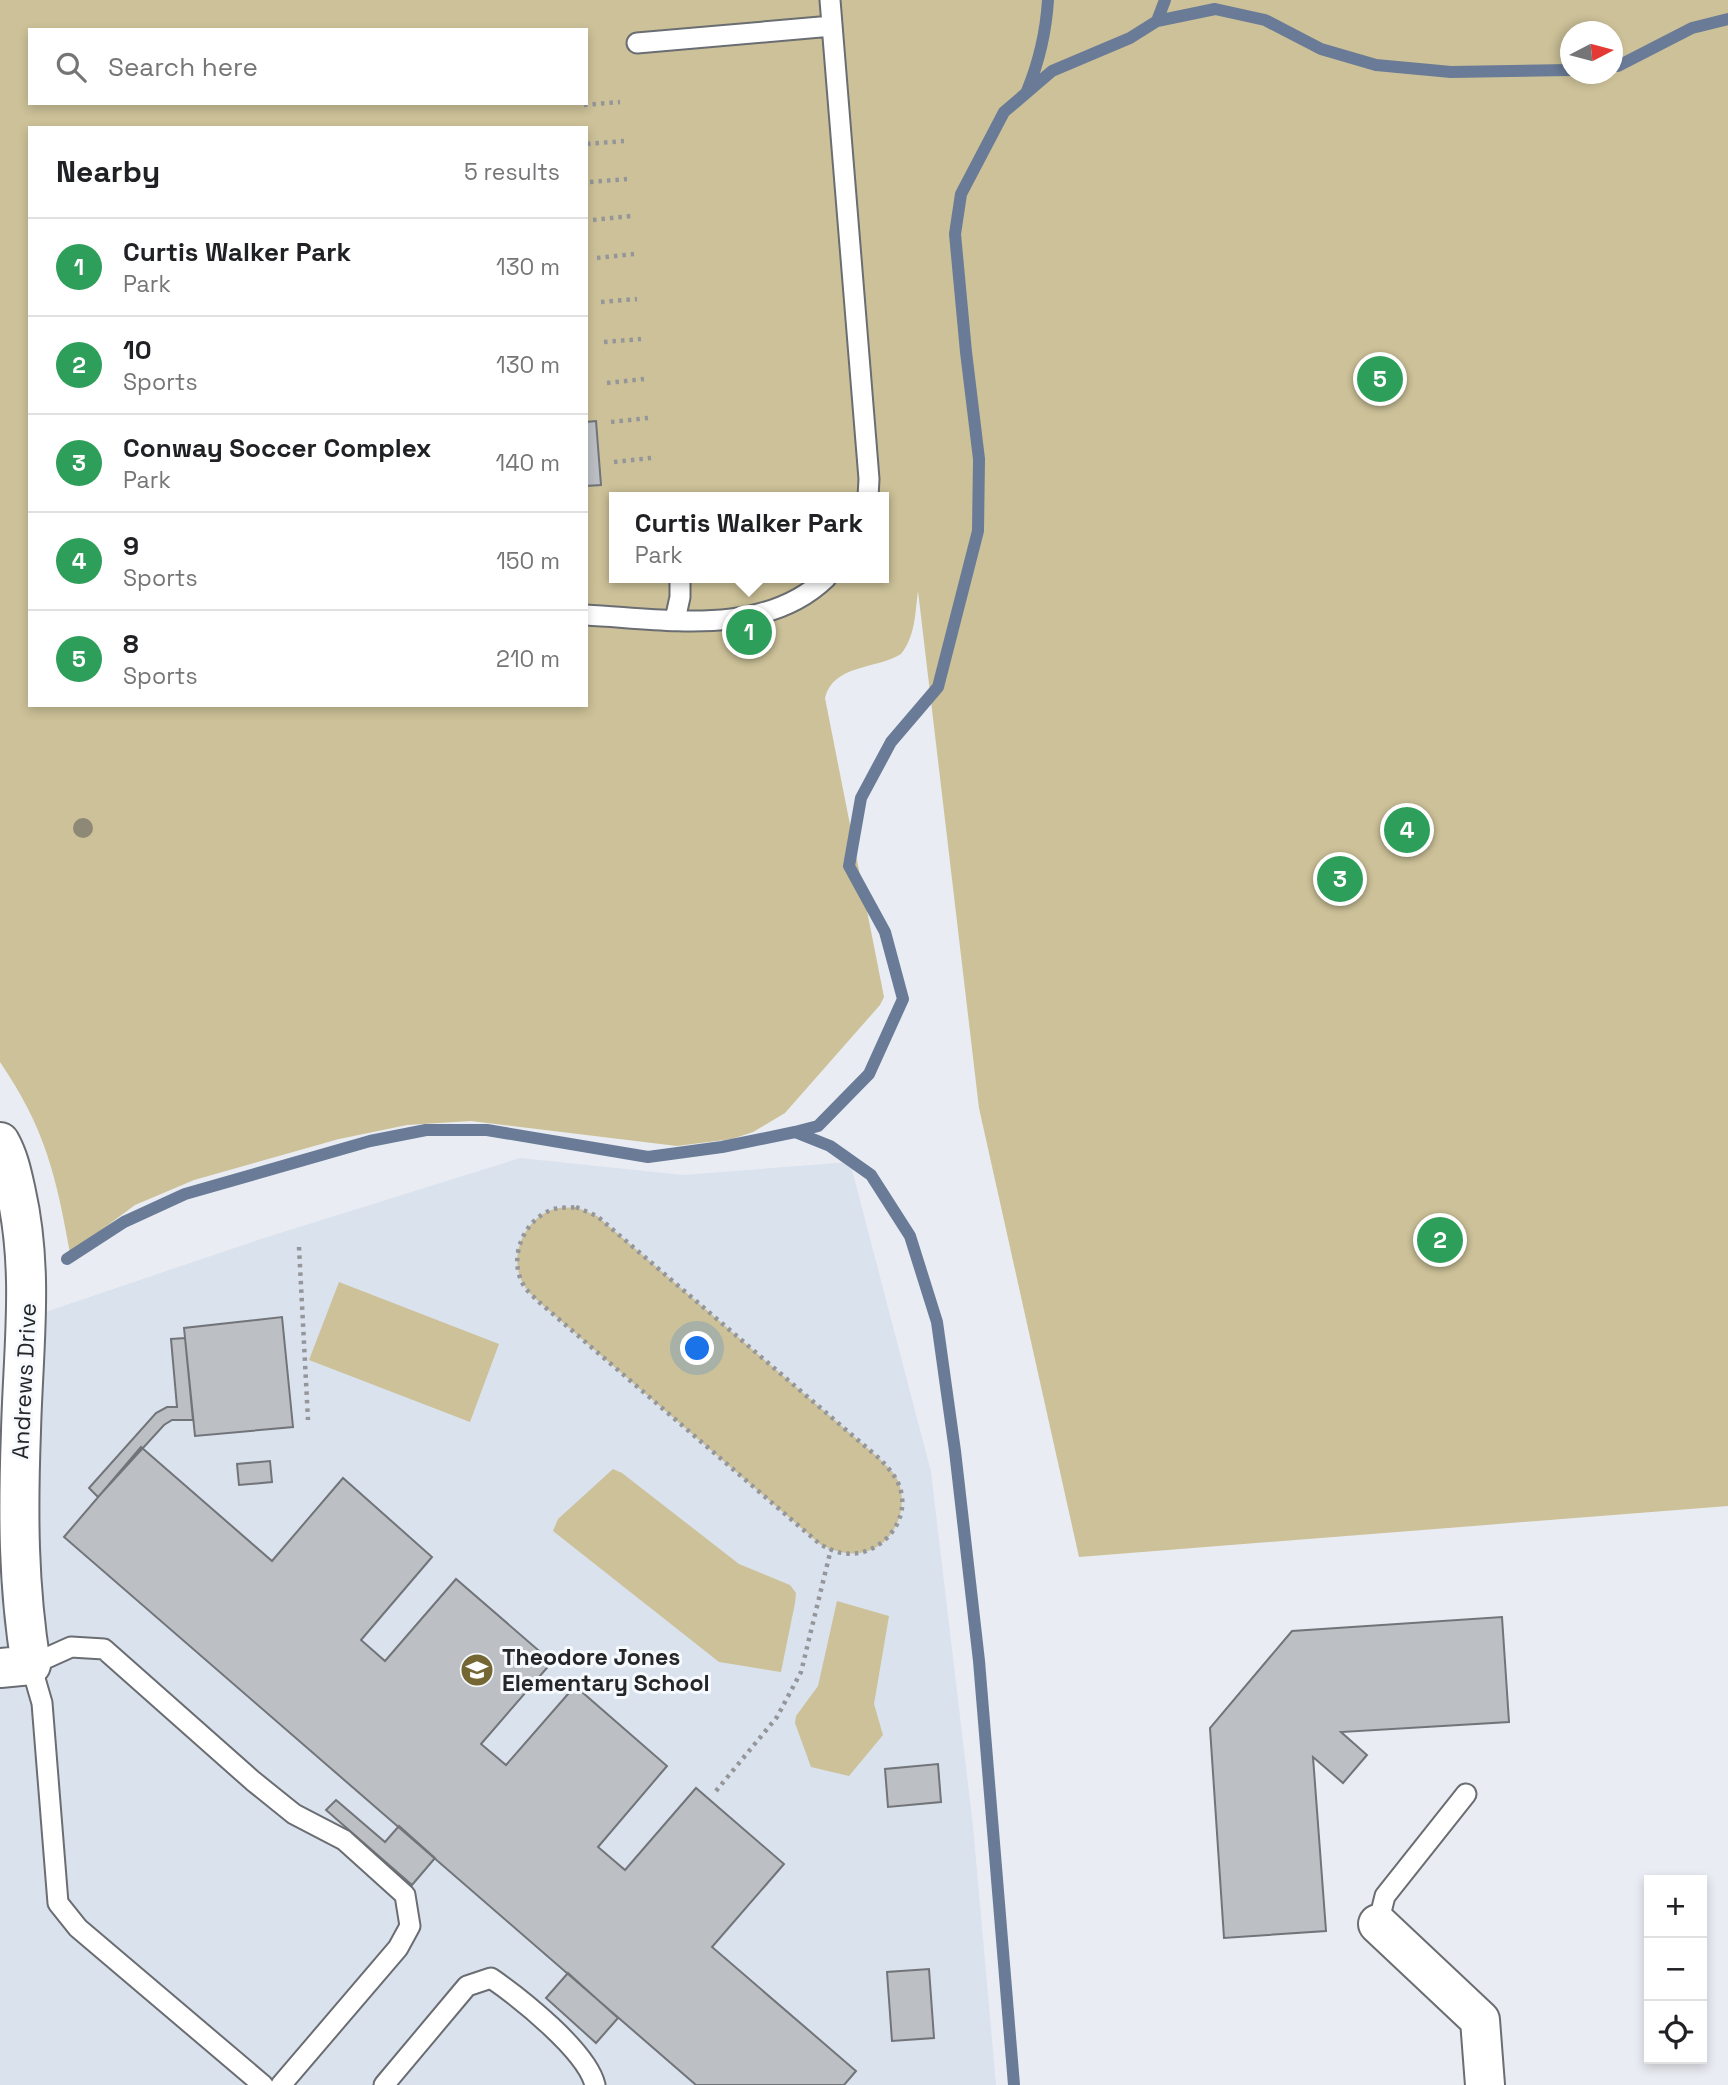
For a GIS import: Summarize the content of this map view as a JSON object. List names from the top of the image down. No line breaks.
{"streets":{"street":["Andrews Drive"]},"places":{"school or university":["Theodore Jones Elementary School"]},"north":"right","page":{"search":"Search here","heading":["Nearby","5 results"],"list":[{"mark":"1","name":"Curtis Walker Park","note":"Park","value":"130 m"},{"mark":"2","name":"10","note":"Sports","value":"130 m"},{"mark":"3","name":"Conway Soccer Complex","note":"Park","value":"140 m"},{"mark":"4","name":"9","note":"Sports","value":"150 m"},{"mark":"5","name":"8","note":"Sports","value":"210 m"}],"pins":["5","1","4","3","2"],"popup":["Curtis Walker Park","Park"],"map_buttons":["+","−"]}}
